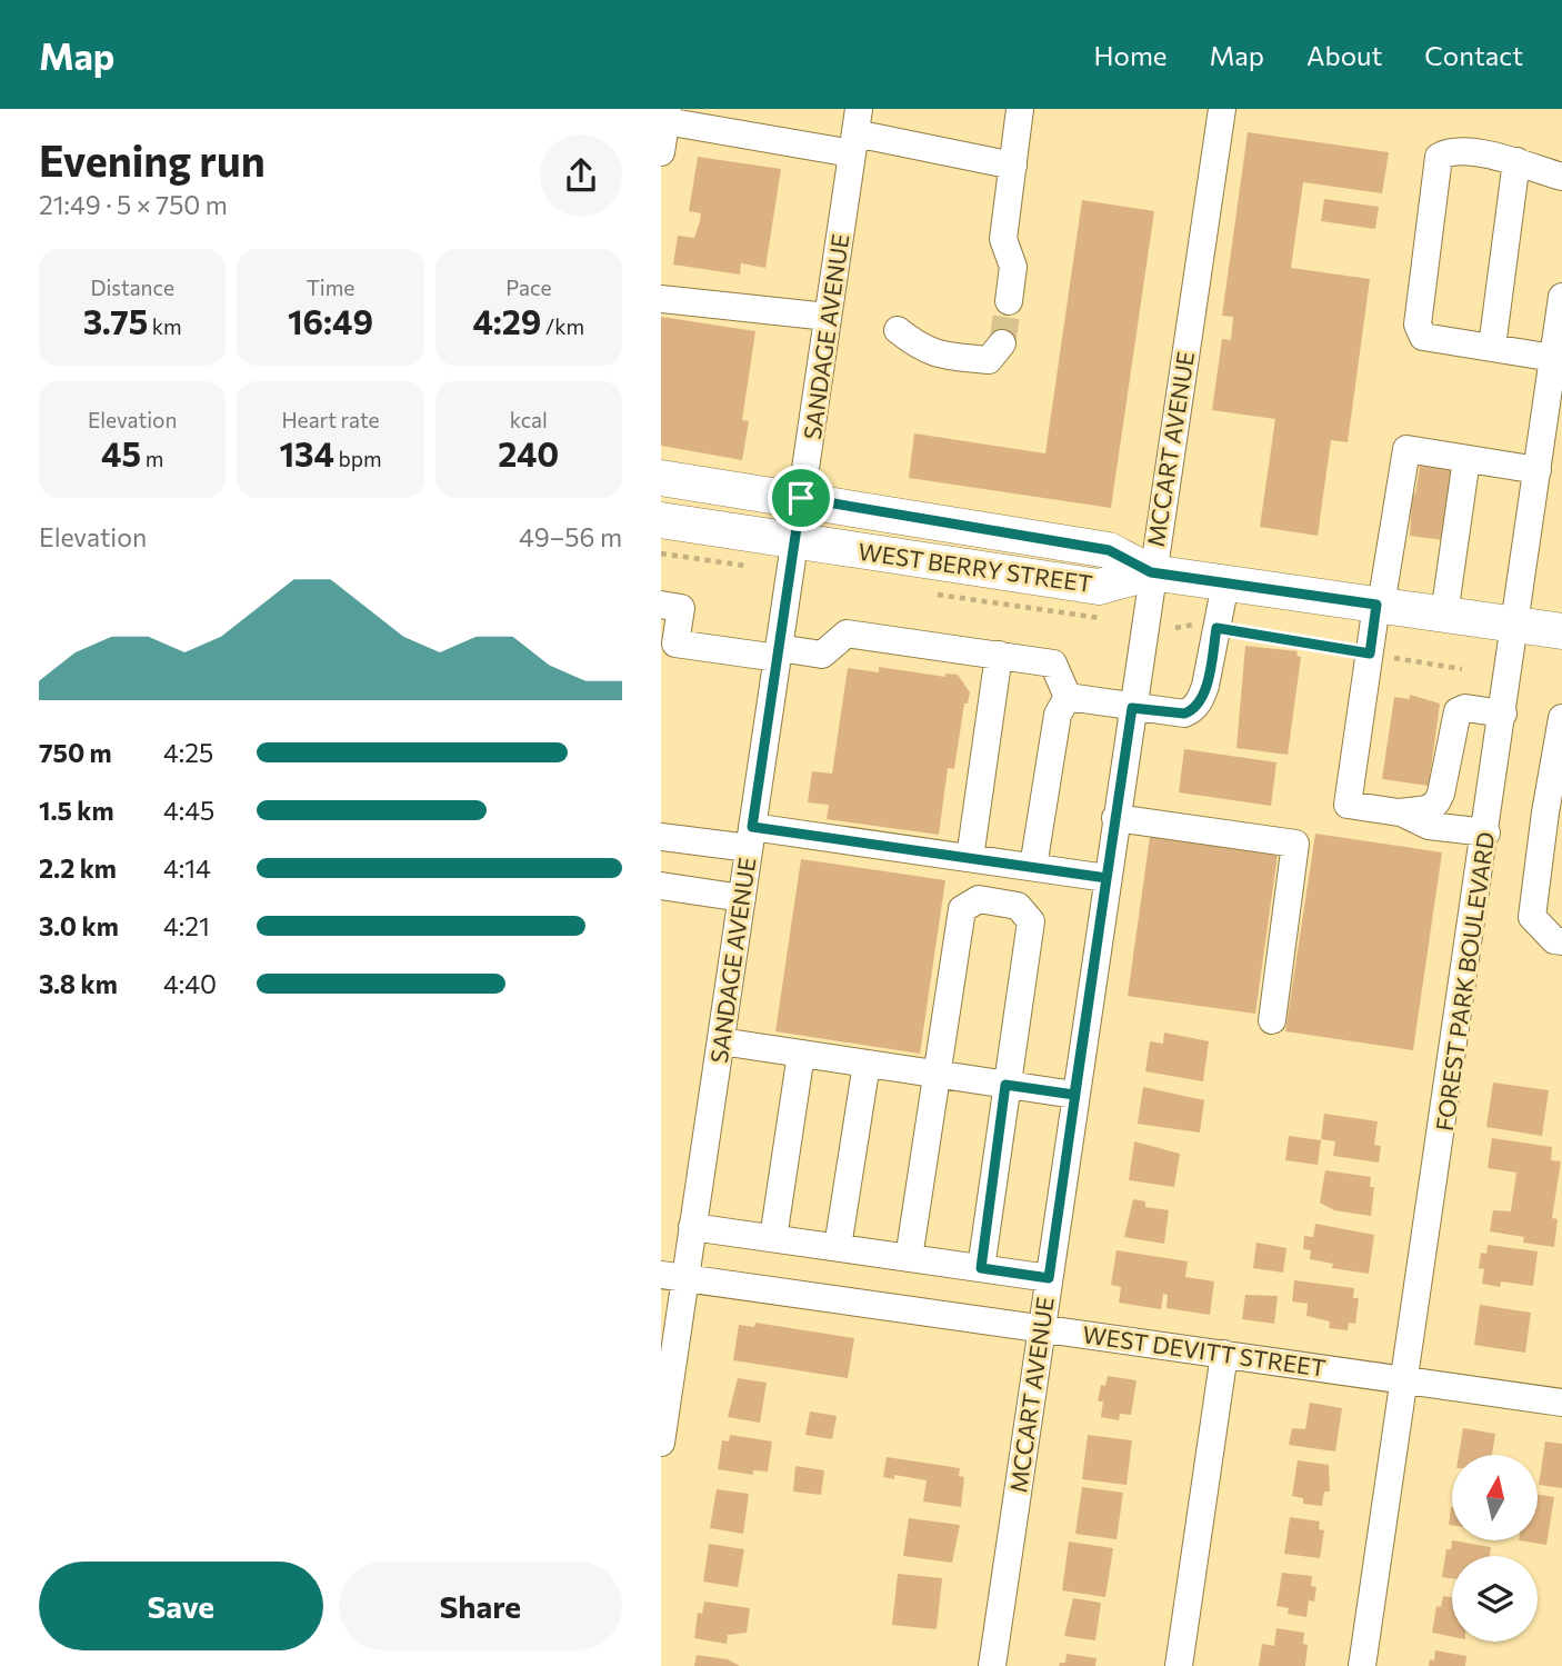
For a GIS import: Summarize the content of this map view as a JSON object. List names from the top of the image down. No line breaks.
{"streets":{"main road":["WEST BERRY STREET"],"street":["SANDAGE AVENUE","MCCART AVENUE","FOREST PARK BOULEVARD","WEST DEVITT STREET"]},"crossings":[["SANDAGE AVENUE","WEST BERRY STREET"],["SANDAGE AVENUE","WEST DEVITT STREET"],["MCCART AVENUE","WEST BERRY STREET"],["MCCART AVENUE","WEST DEVITT STREET"],["WEST BERRY STREET","FOREST PARK BOULEVARD"],["FOREST PARK BOULEVARD","WEST DEVITT STREET"]],"north":"top","page":{"header":"Map","nav":["Home","Map","About","Contact"],"heading":["Evening run","21:49 · 5 × 750 m"],"stats":[["Distance","3.75 km"],["Time","16:49"],["Pace","4:29 /km"],["Elevation","45 m"],["Heart rate","134 bpm"],["kcal","240"]],"chart":["Elevation","49–56 m"],"list":[{"name":"750 m","note":"4:25"},{"name":"1.5 km","note":"4:45"},{"name":"2.2 km","note":"4:14"},{"name":"3.0 km","note":"4:21"},{"name":"3.8 km","note":"4:40"}],"buttons":["Save","Share"]}}
